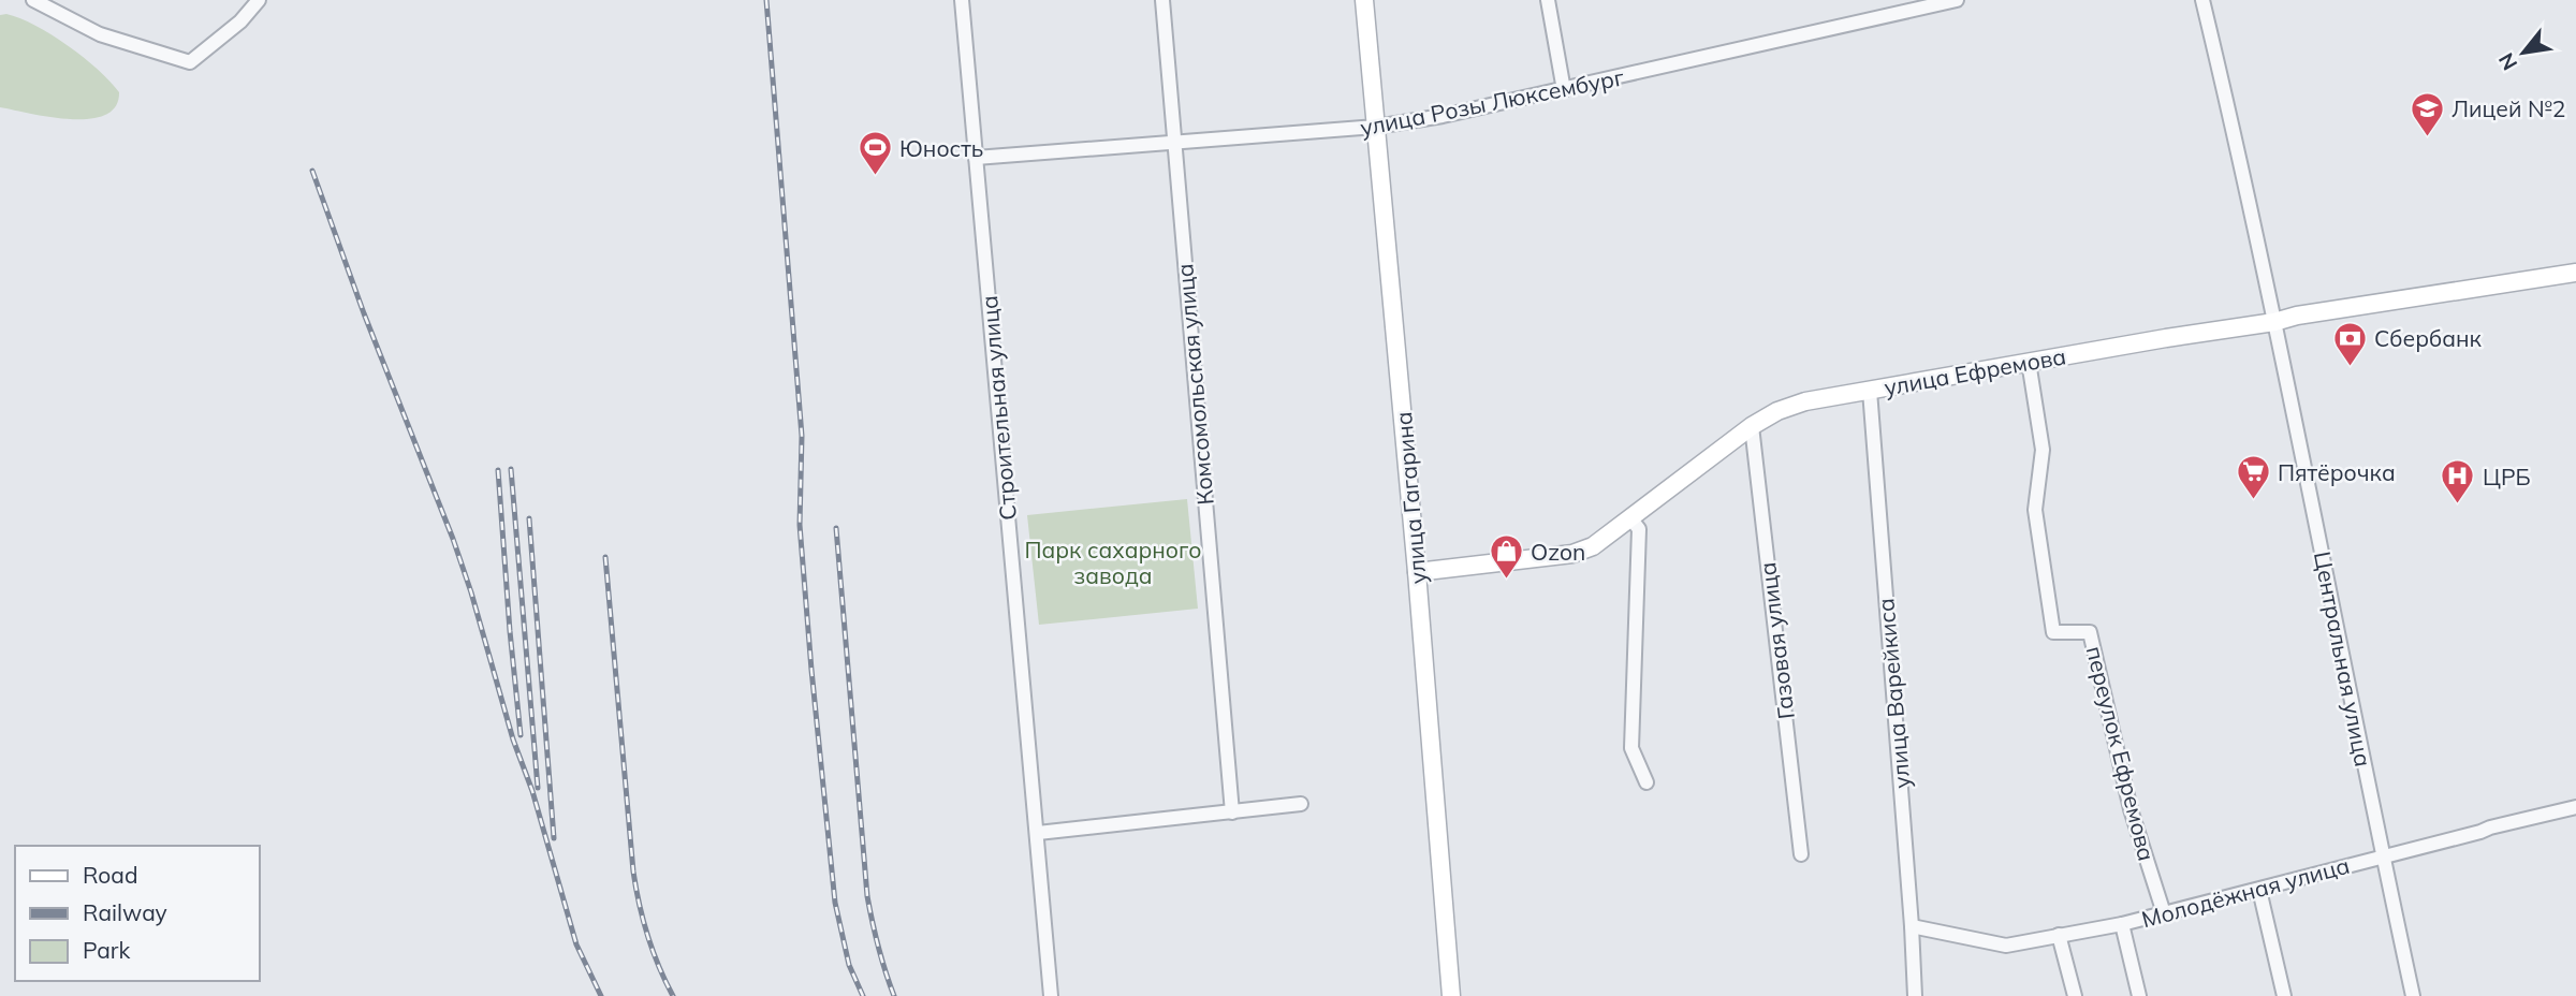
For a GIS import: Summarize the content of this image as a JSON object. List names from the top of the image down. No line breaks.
{"streets":{"street":["улица Розы Люксембург","улица Ефремова","Комсомольская улица","Строительная улица","улица Гагарина","Газовая улица","Центральная улица","улица Варейкиса","переулок Ефремова","Молодёжная улица"]},"crossings":[["улица Розы Люксембург","Комсомольская улица"],["улица Розы Люксембург","Строительная улица"],["улица Розы Люксембург","улица Гагарина"],["улица Ефремова","улица Гагарина"],["улица Ефремова","Газовая улица"],["улица Ефремова","Центральная улица"],["улица Ефремова","улица Варейкиса"],["улица Ефремова","переулок Ефремова"],["Центральная улица","Молодёжная улица"],["улица Варейкиса","Молодёжная улица"],["переулок Ефремова","Молодёжная улица"]],"parks":["Парк сахарного завода"],"places":{"school or university":["Лицей №2"],"sports":["Юность"],"bank":["Сбербанк"],"supermarket":["Пятёрочка"],"hospital":["ЦРБ"],"shop":["Ozon"]},"legend":["Road","Railway","Park"],"north":"bottom left"}
